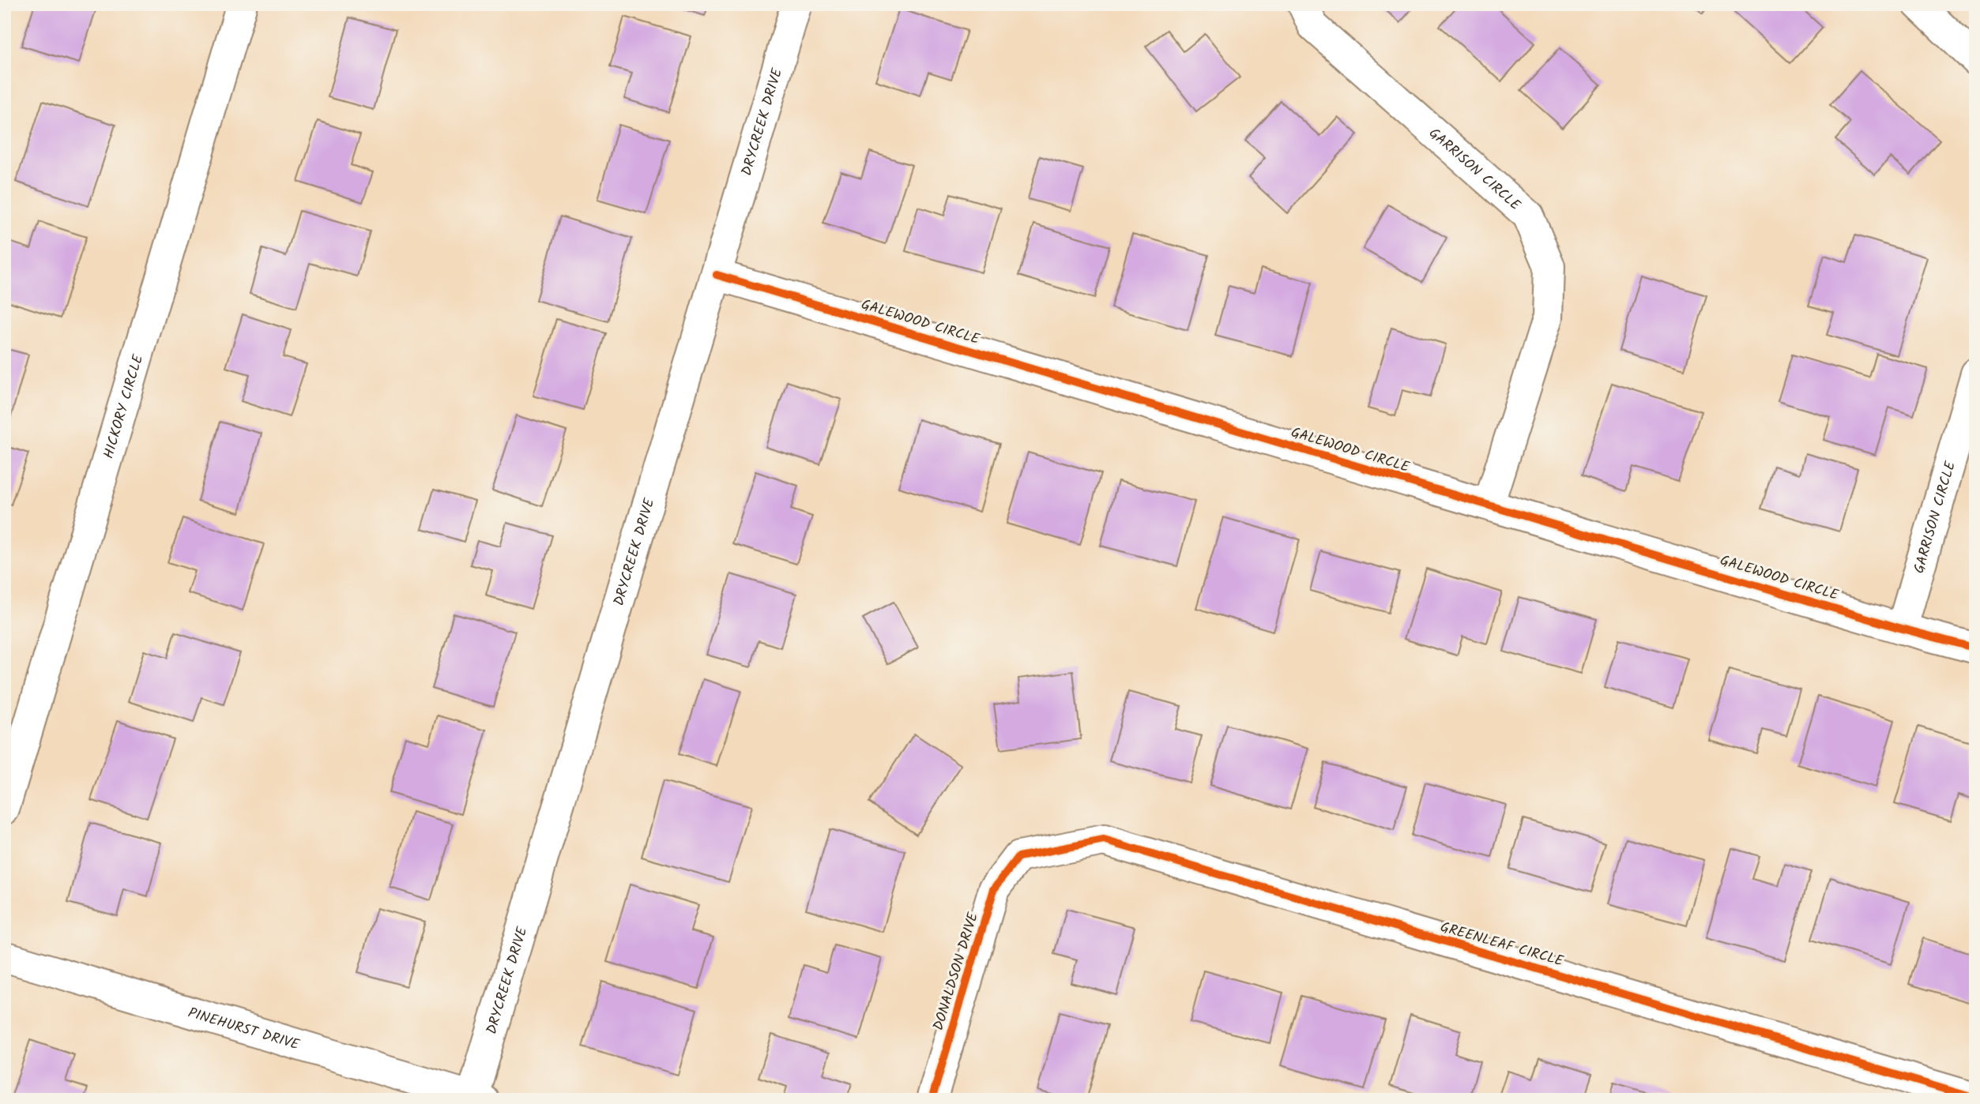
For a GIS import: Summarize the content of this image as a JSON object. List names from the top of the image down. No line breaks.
{"streets":{"street":["DRYCREEK DRIVE","GARRISON CIRCLE","GALEWOOD CIRCLE","HICKORY CIRCLE","GREENLEAF CIRCLE","DONALDSON DRIVE","PINEHURST DRIVE"]},"crossings":[["DRYCREEK DRIVE","GALEWOOD CIRCLE"],["DRYCREEK DRIVE","PINEHURST DRIVE"],["GARRISON CIRCLE","GALEWOOD CIRCLE"],["GREENLEAF CIRCLE","DONALDSON DRIVE"]]}
